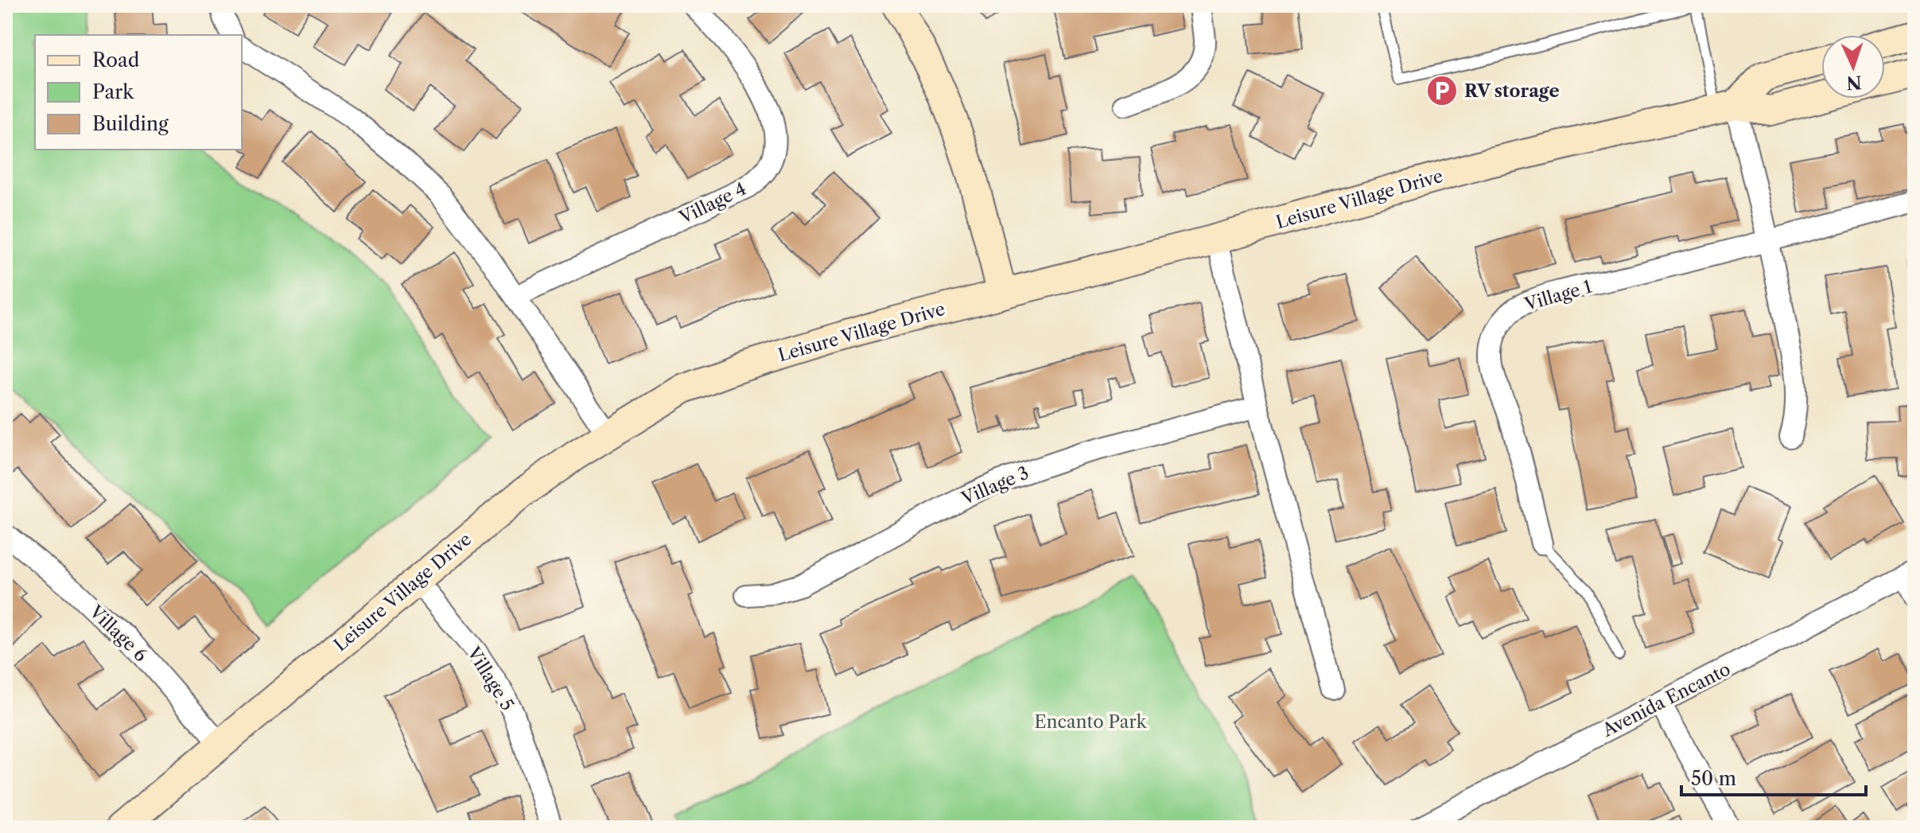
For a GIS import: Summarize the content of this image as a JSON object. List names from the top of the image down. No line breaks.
{"streets":{"street":["Leisure Village Drive","Village 4","Village 1","Village 3","Village 6","Village 5","Avenida Encanto"]},"crossings":[["Leisure Village Drive","Village 6"],["Leisure Village Drive","Village 5"]],"parks":["Encanto Park"],"places":{"parking":["RV storage"]},"legend":["Road","Park","Building"],"scale_bar":"50 m","north":"bottom"}
